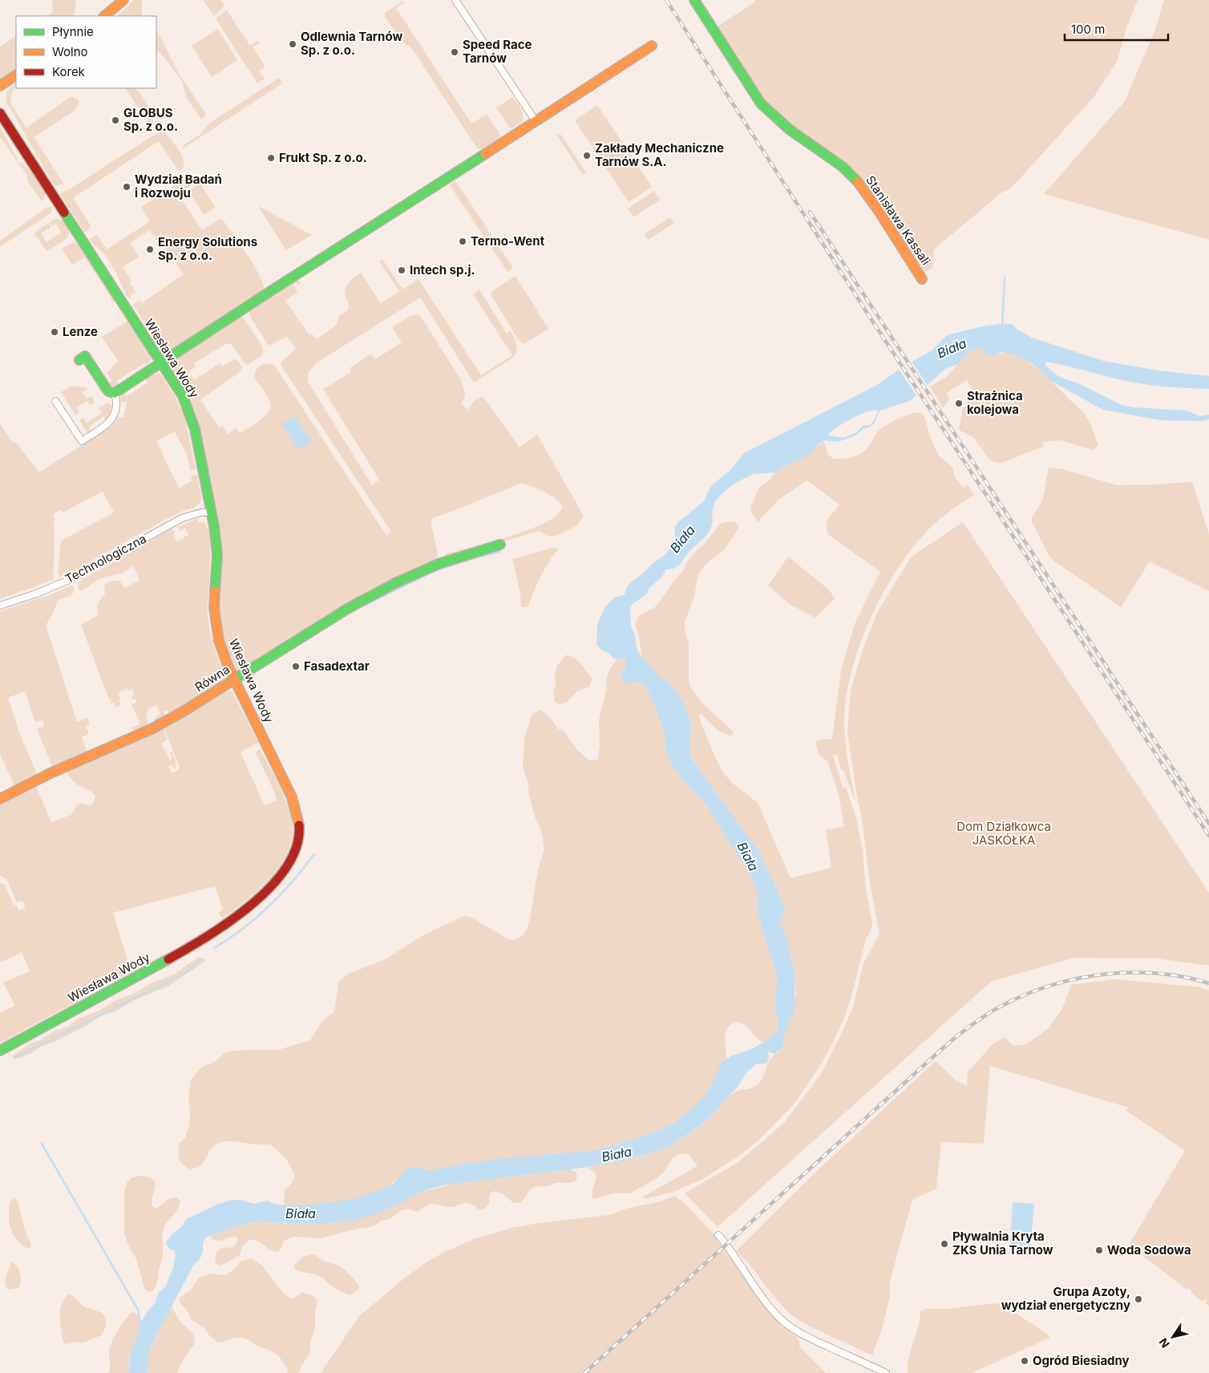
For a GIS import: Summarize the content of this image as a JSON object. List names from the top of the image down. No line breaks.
{"streets":{"street":["Stanisława Kassali","Wiesława Wody","Technologiczna","Równa"]},"crossings":[["Wiesława Wody","Technologiczna"],["Wiesława Wody","Równa"]],"water":["Biała"],"parks":["Dom Działkowca JASKÓŁKA"],"places":["Odlewnia Tarnów Sp. z o.o.","Speed Race Tarnów","GLOBUS Sp. z o.o.","Zakłady Mechaniczne Tarnów S.A.","Frukt Sp. z o.o.","Wydział Badań i Rozwoju","Termo-Went","Energy Solutions Sp. z o.o.","Intech sp.j.","Lenze","Strażnica kolejowa","Fasadextar","Pływalnia Kryta ZKS Unia Tarnow","Woda Sodowa","Grupa Azoty, wydział energetyczny","Ogród Biesiadny"],"legend":["Płynnie","Wolno","Korek"],"scale_bar":"100 m","north":"bottom left"}
